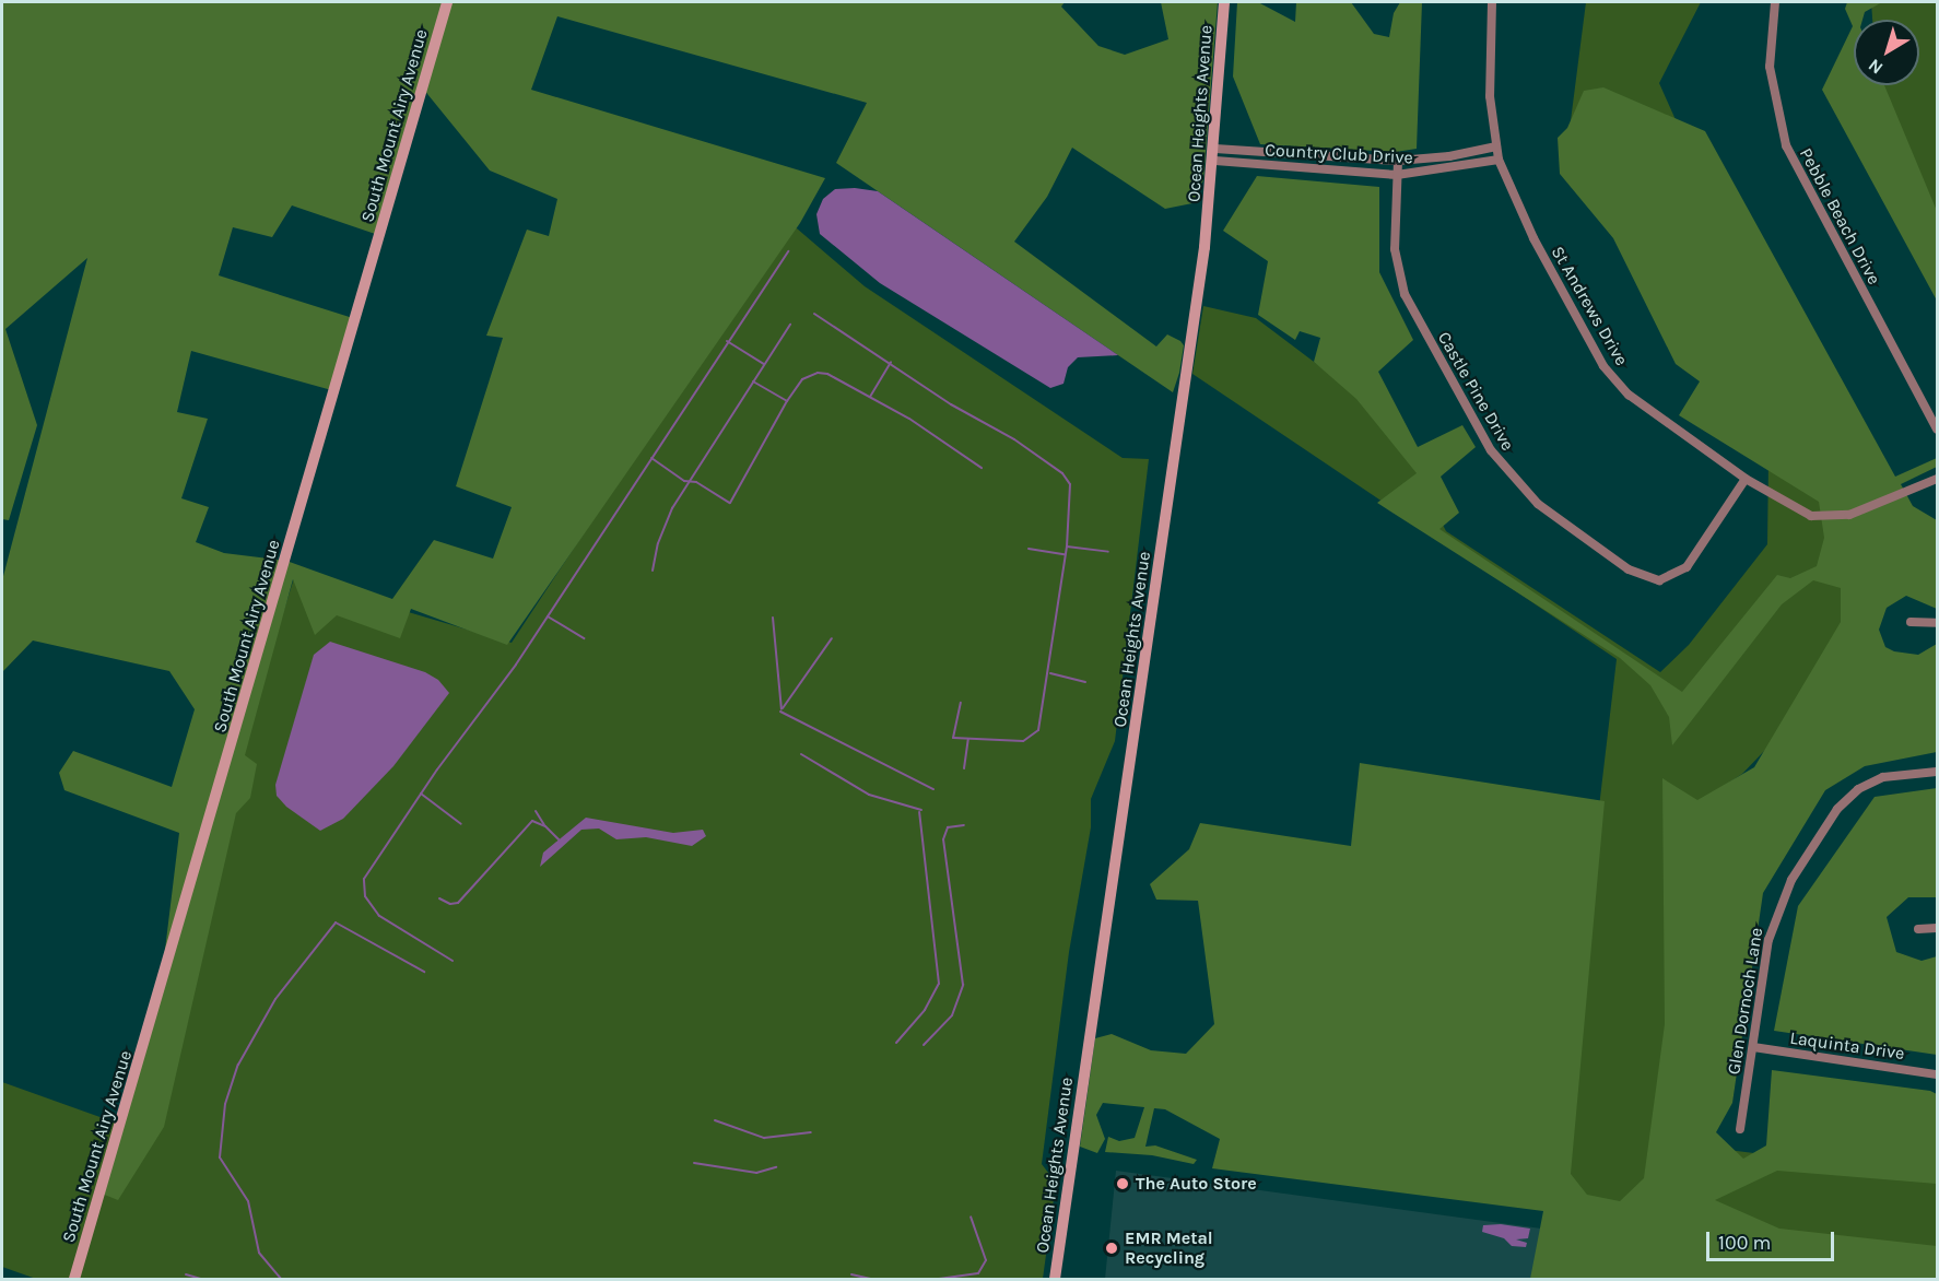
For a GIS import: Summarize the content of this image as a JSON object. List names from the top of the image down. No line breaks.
{"streets":{"street":["Ocean Heights Avenue","South Mount Airy Avenue","Country Club Drive","Pebble Beach Drive","St Andrews Drive","Castle Pine Drive","Glen Dornoch Lane","Laquinta Drive"]},"crossings":[["Ocean Heights Avenue","Country Club Drive"],["Country Club Drive","St Andrews Drive"],["Country Club Drive","Castle Pine Drive"],["St Andrews Drive","Castle Pine Drive"],["Glen Dornoch Lane","Laquinta Drive"]],"places":["The Auto Store","EMR Metal Recycling"],"scale_bar":"100 m","north":"bottom left"}
